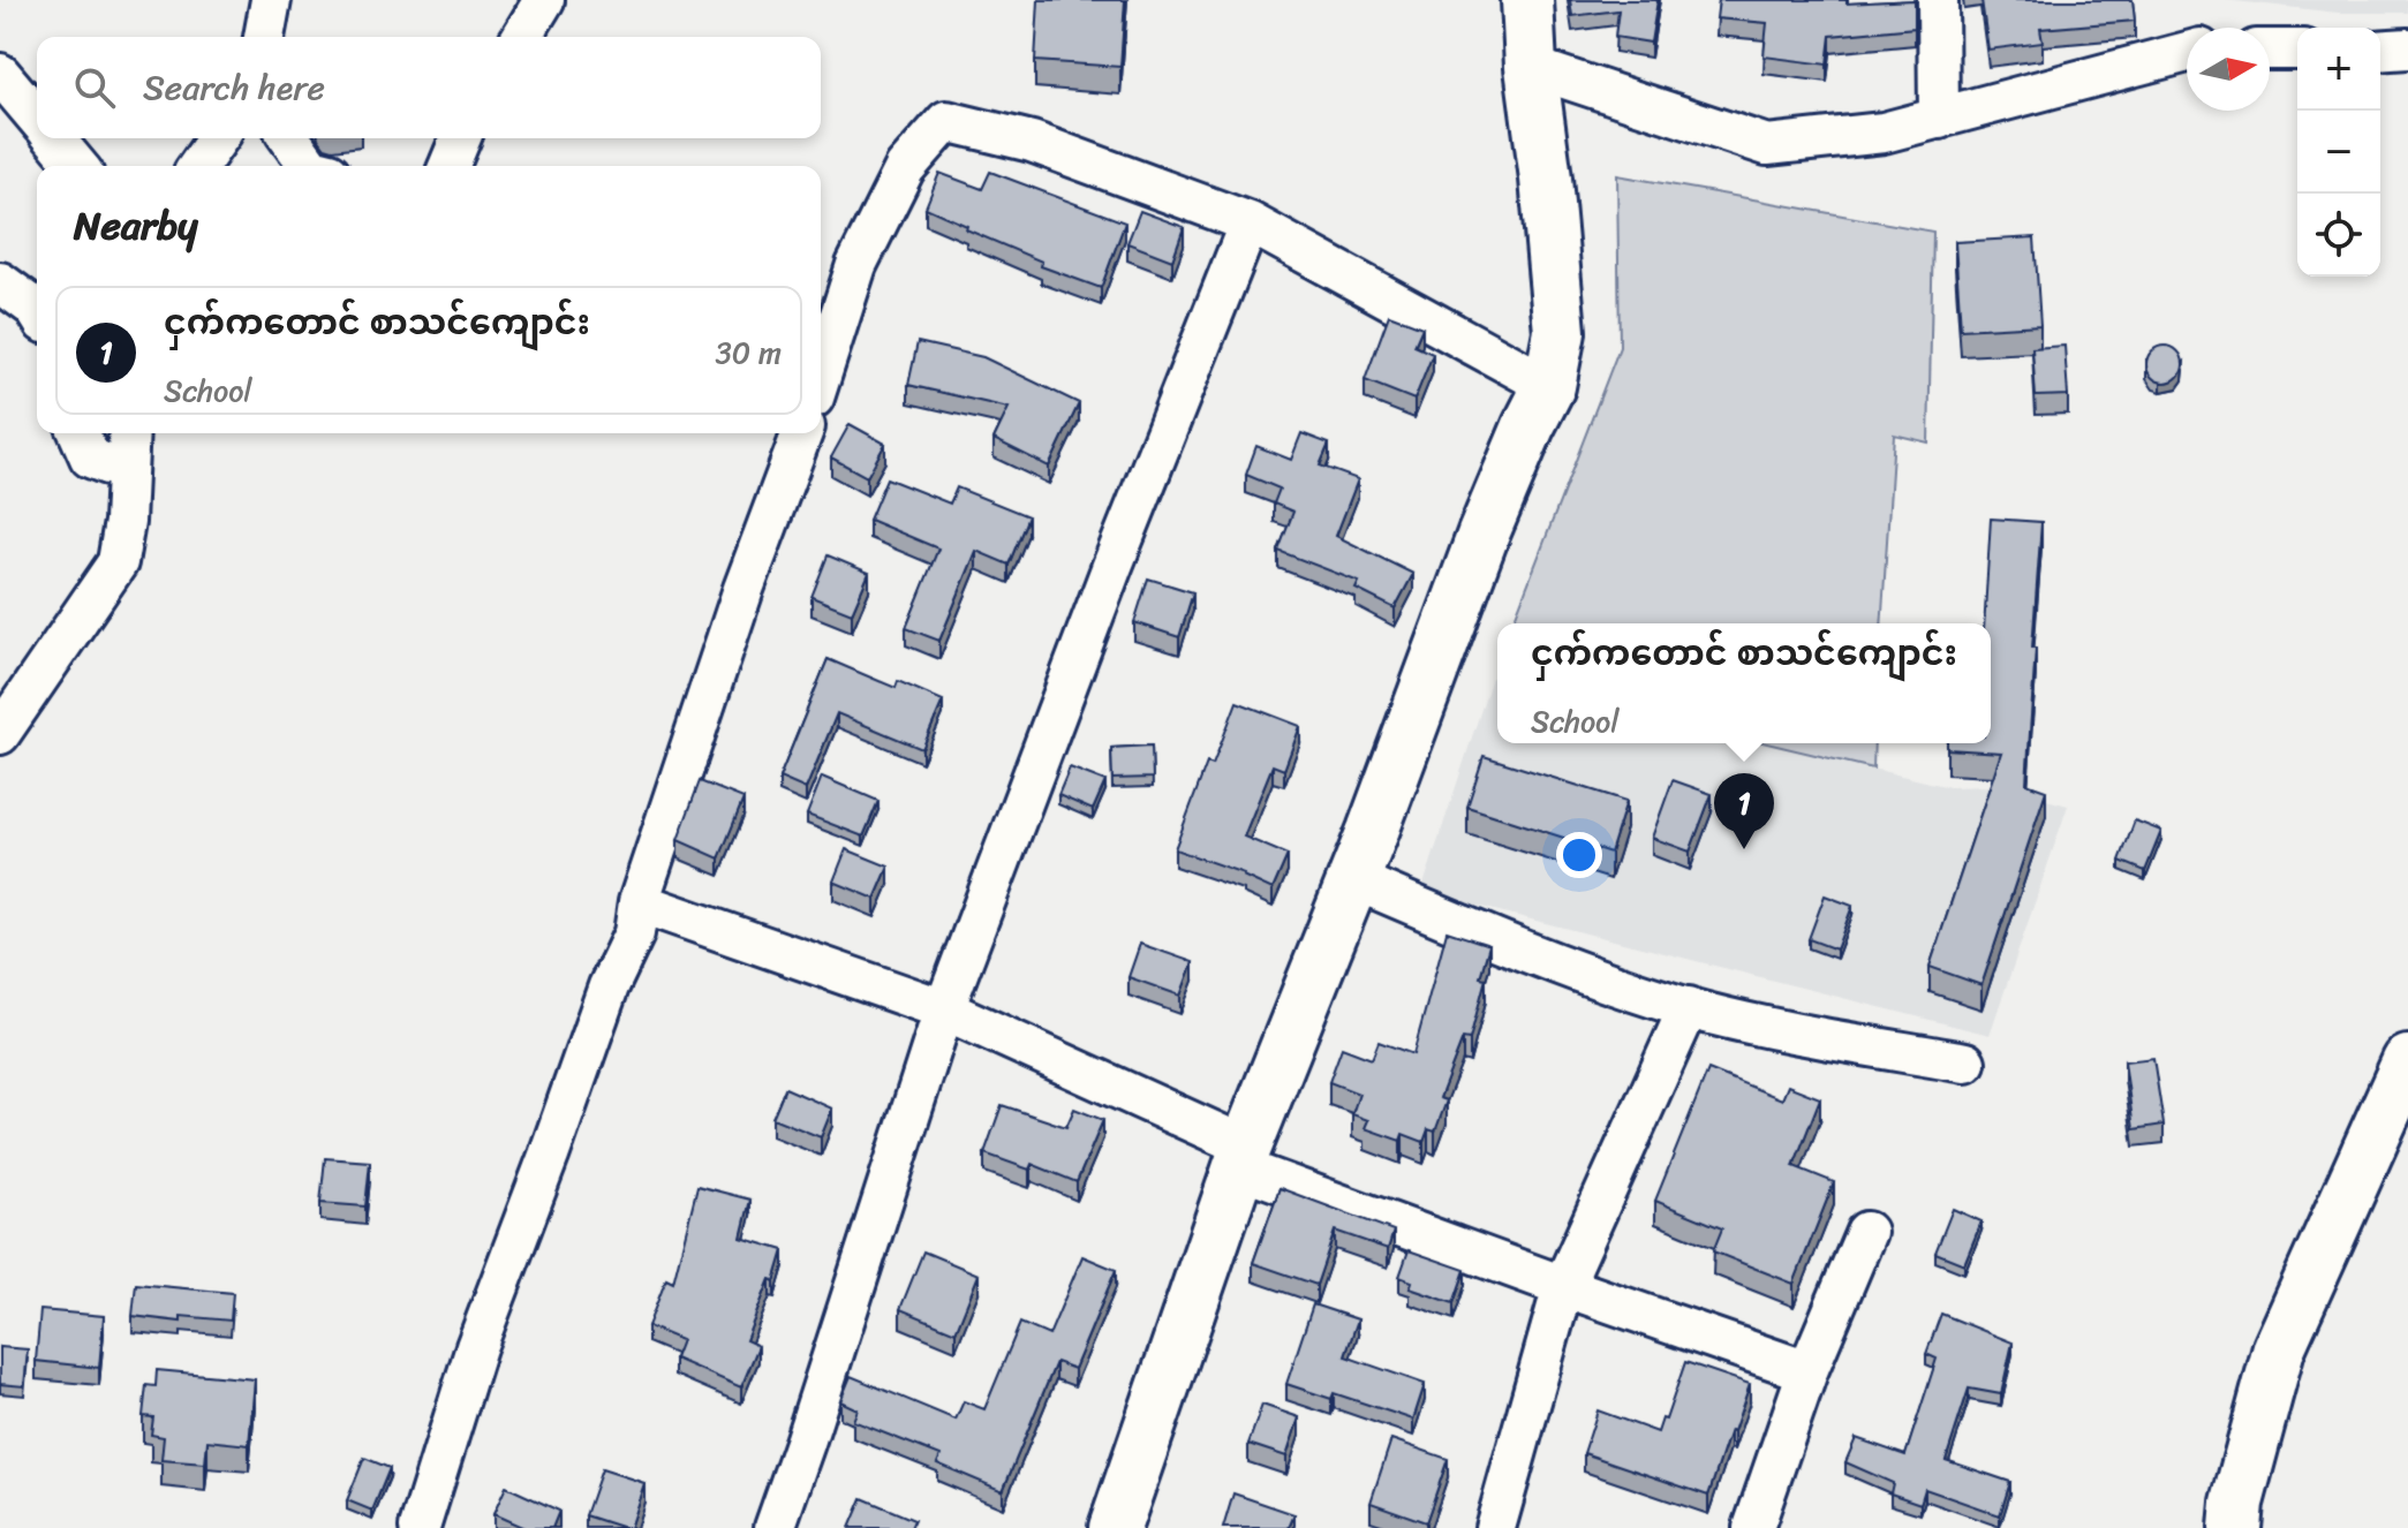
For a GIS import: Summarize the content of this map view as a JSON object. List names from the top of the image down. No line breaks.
{"north":"right","page":{"map_buttons":["+","−"],"search":"Search here","heading":"Nearby","list":[{"mark":"1","name":"ငှက်ကတောင် စာသင်ကျောင်း","note":"School","value":"30 m"}],"popup":["ငှက်ကတောင် စာသင်ကျောင်း","School"],"pins":"1"}}
